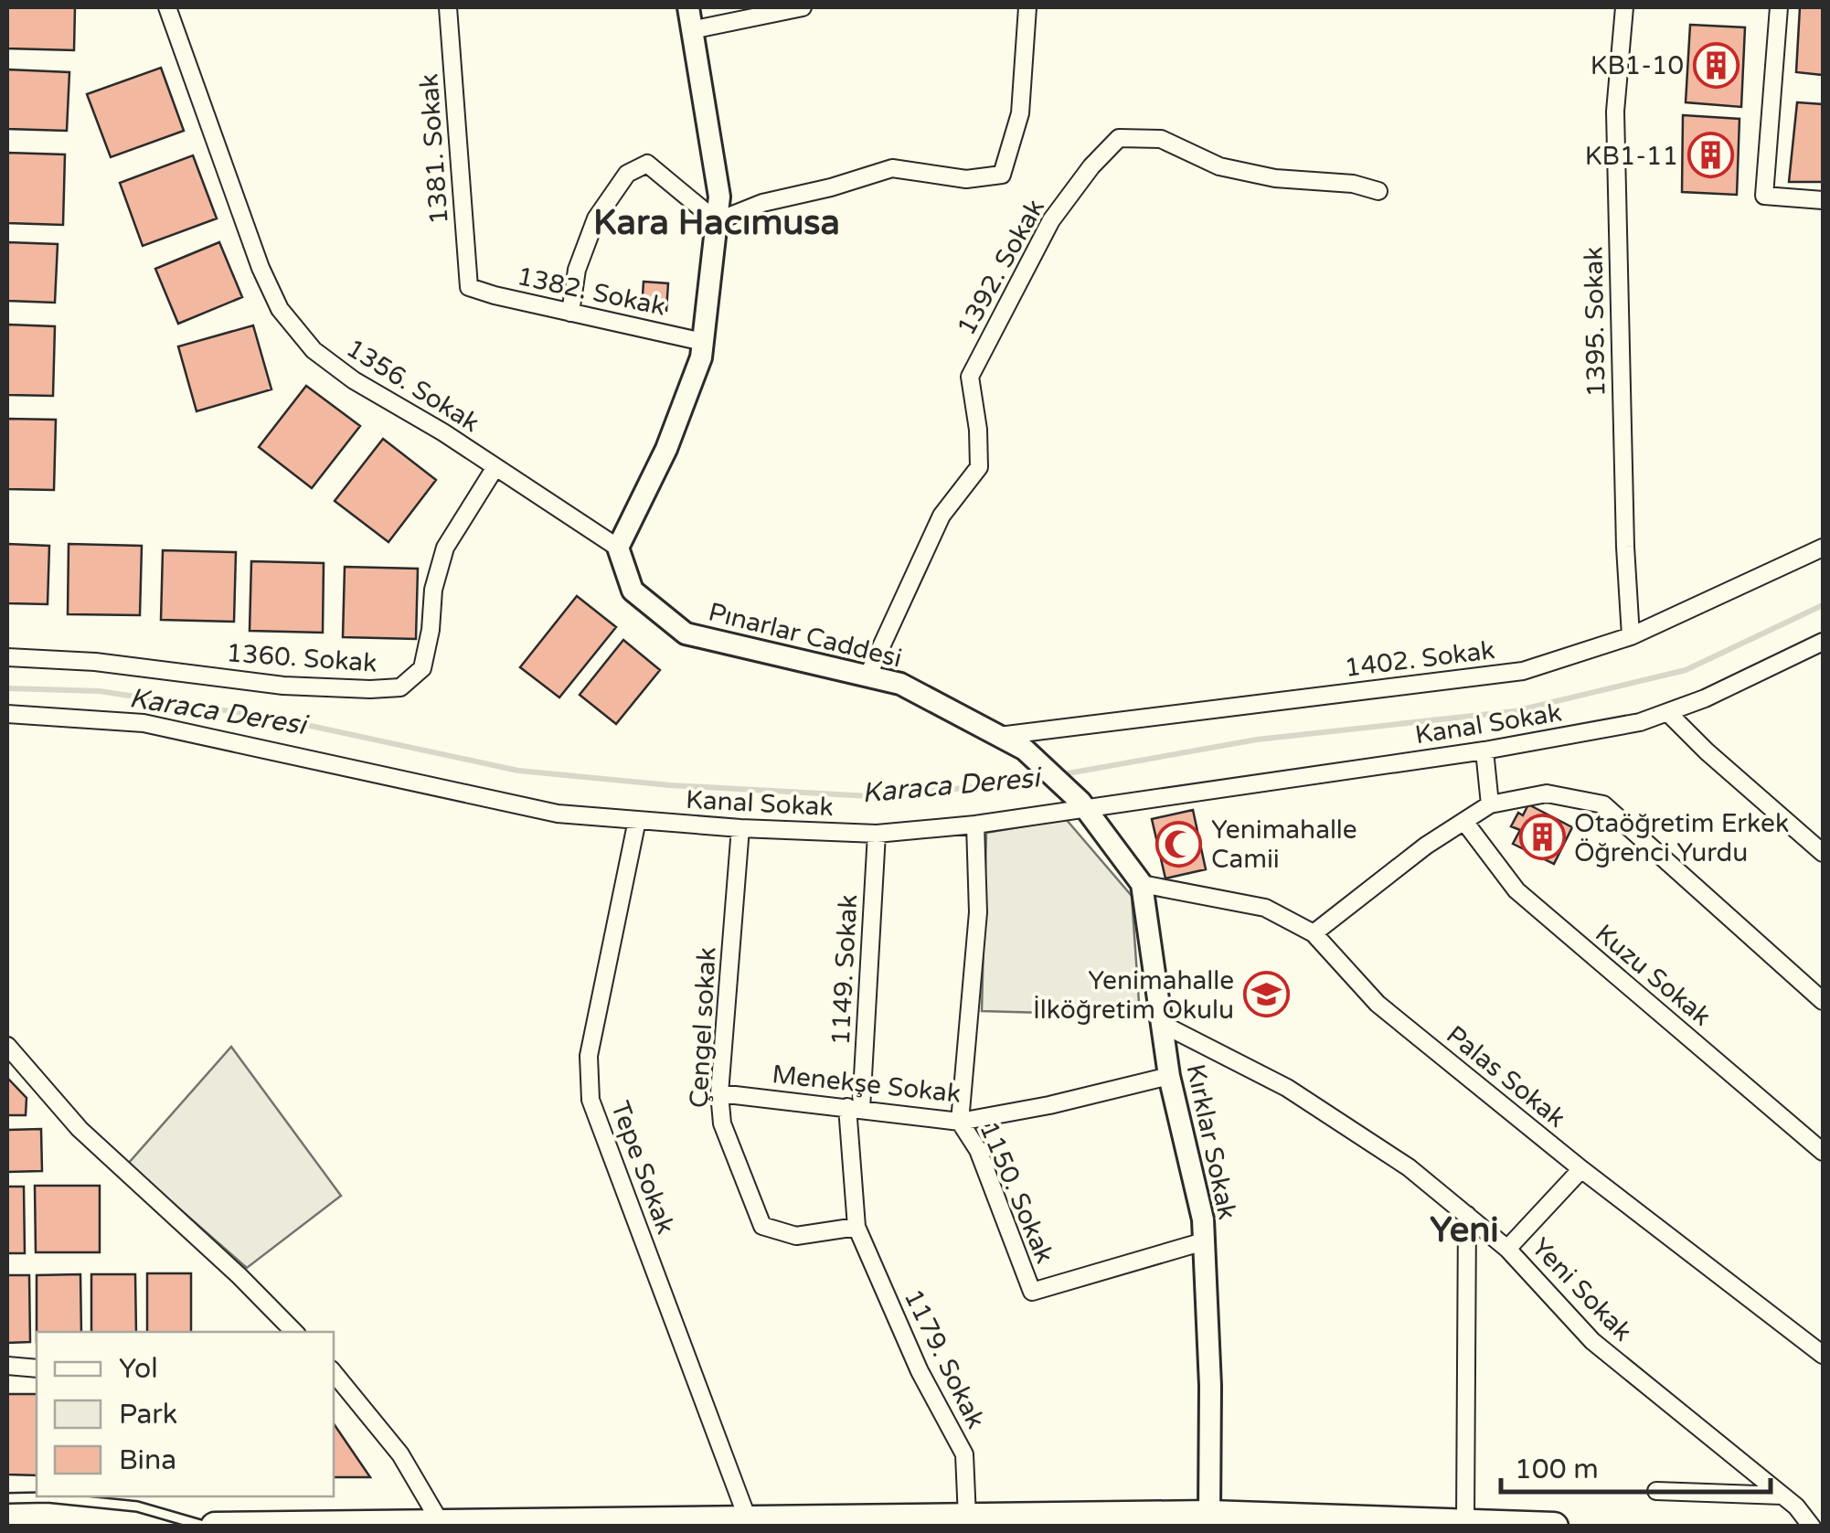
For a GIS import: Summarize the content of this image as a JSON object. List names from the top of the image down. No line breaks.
{"streets":{"street":["1381. Sokak","1392. Sokak","1382. Sokak","1395. Sokak","1356. Sokak","Pınarlar Caddesi","1360. Sokak","1402. Sokak","Kanal Sokak","1149. Sokak","Kuzu Sokak","Çengel sokak","Palas Sokak","Menekşe Sokak","Kırklar Sokak","Tepe Sokak","1150. Sokak","Yeni Sokak","1179. Sokak"]},"crossings":[["1381. Sokak","1382. Sokak"],["1392. Sokak","Pınarlar Caddesi"],["1395. Sokak","1402. Sokak"],["1356. Sokak","Pınarlar Caddesi"],["1356. Sokak","1360. Sokak"],["Pınarlar Caddesi","1402. Sokak"],["Pınarlar Caddesi","Kanal Sokak"],["Pınarlar Caddesi","Kırklar Sokak"],["Kanal Sokak","1149. Sokak"],["Kanal Sokak","Çengel sokak"],["Kanal Sokak","Kırklar Sokak"],["Kanal Sokak","Tepe Sokak"],["Kanal Sokak","1150. Sokak"],["1149. Sokak","Menekşe Sokak"],["Çengel sokak","Menekşe Sokak"],["Çengel sokak","1179. Sokak"],["Palas Sokak","Kırklar Sokak"],["Menekşe Sokak","Kırklar Sokak"],["Menekşe Sokak","1150. Sokak"],["Kırklar Sokak","1150. Sokak"],["Kırklar Sokak","Yeni Sokak"]],"districts":["Kara Hacımusa","Yeni"],"water":["Karaca Deresi"],"places":{"building":["KB1-10","KB1-11","Otaöğretim Erkek Öğrenci Yurdu"],"mosque":["Yenimahalle Camii"],"school or university":["Yenimahalle İlköğretim Okulu"]},"legend":["Yol","Park","Bina"],"scale_bar":"100 m"}
